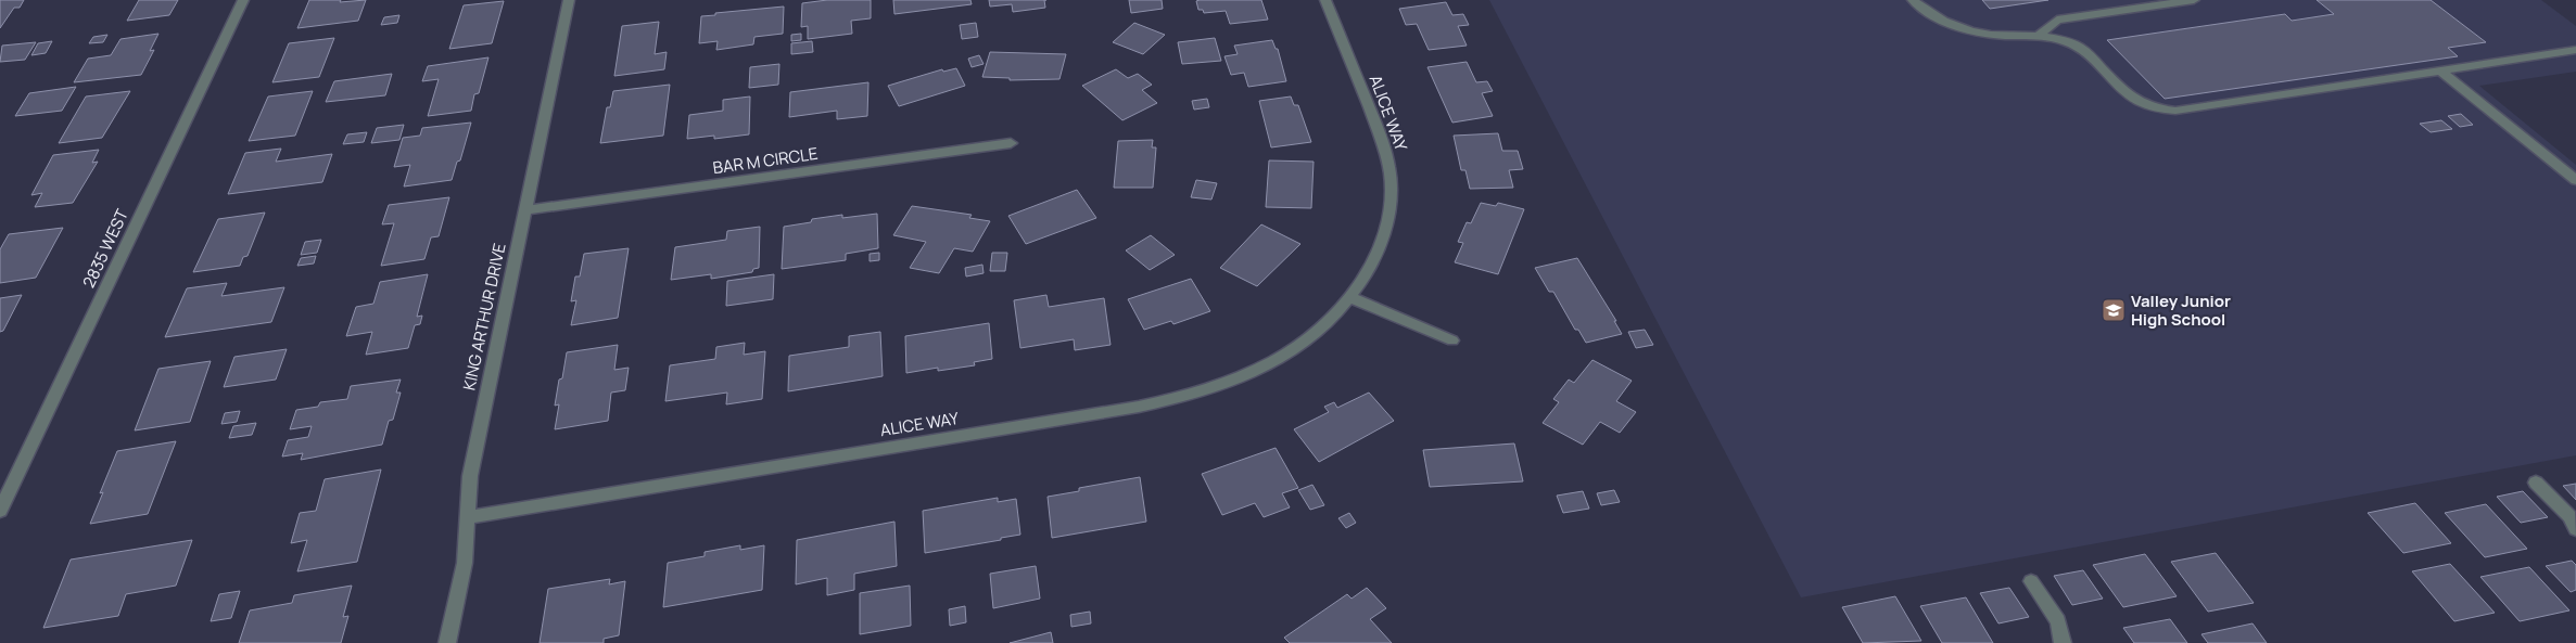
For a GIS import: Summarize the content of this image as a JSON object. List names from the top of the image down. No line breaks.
{"streets":{"street":["ALICE WAY","BAR M CIRCLE","2835 WEST","KING ARTHUR DRIVE"]},"crossings":[["ALICE WAY","KING ARTHUR DRIVE"],["BAR M CIRCLE","KING ARTHUR DRIVE"]],"places":{"school or university":["Valley Junior High School"]}}
